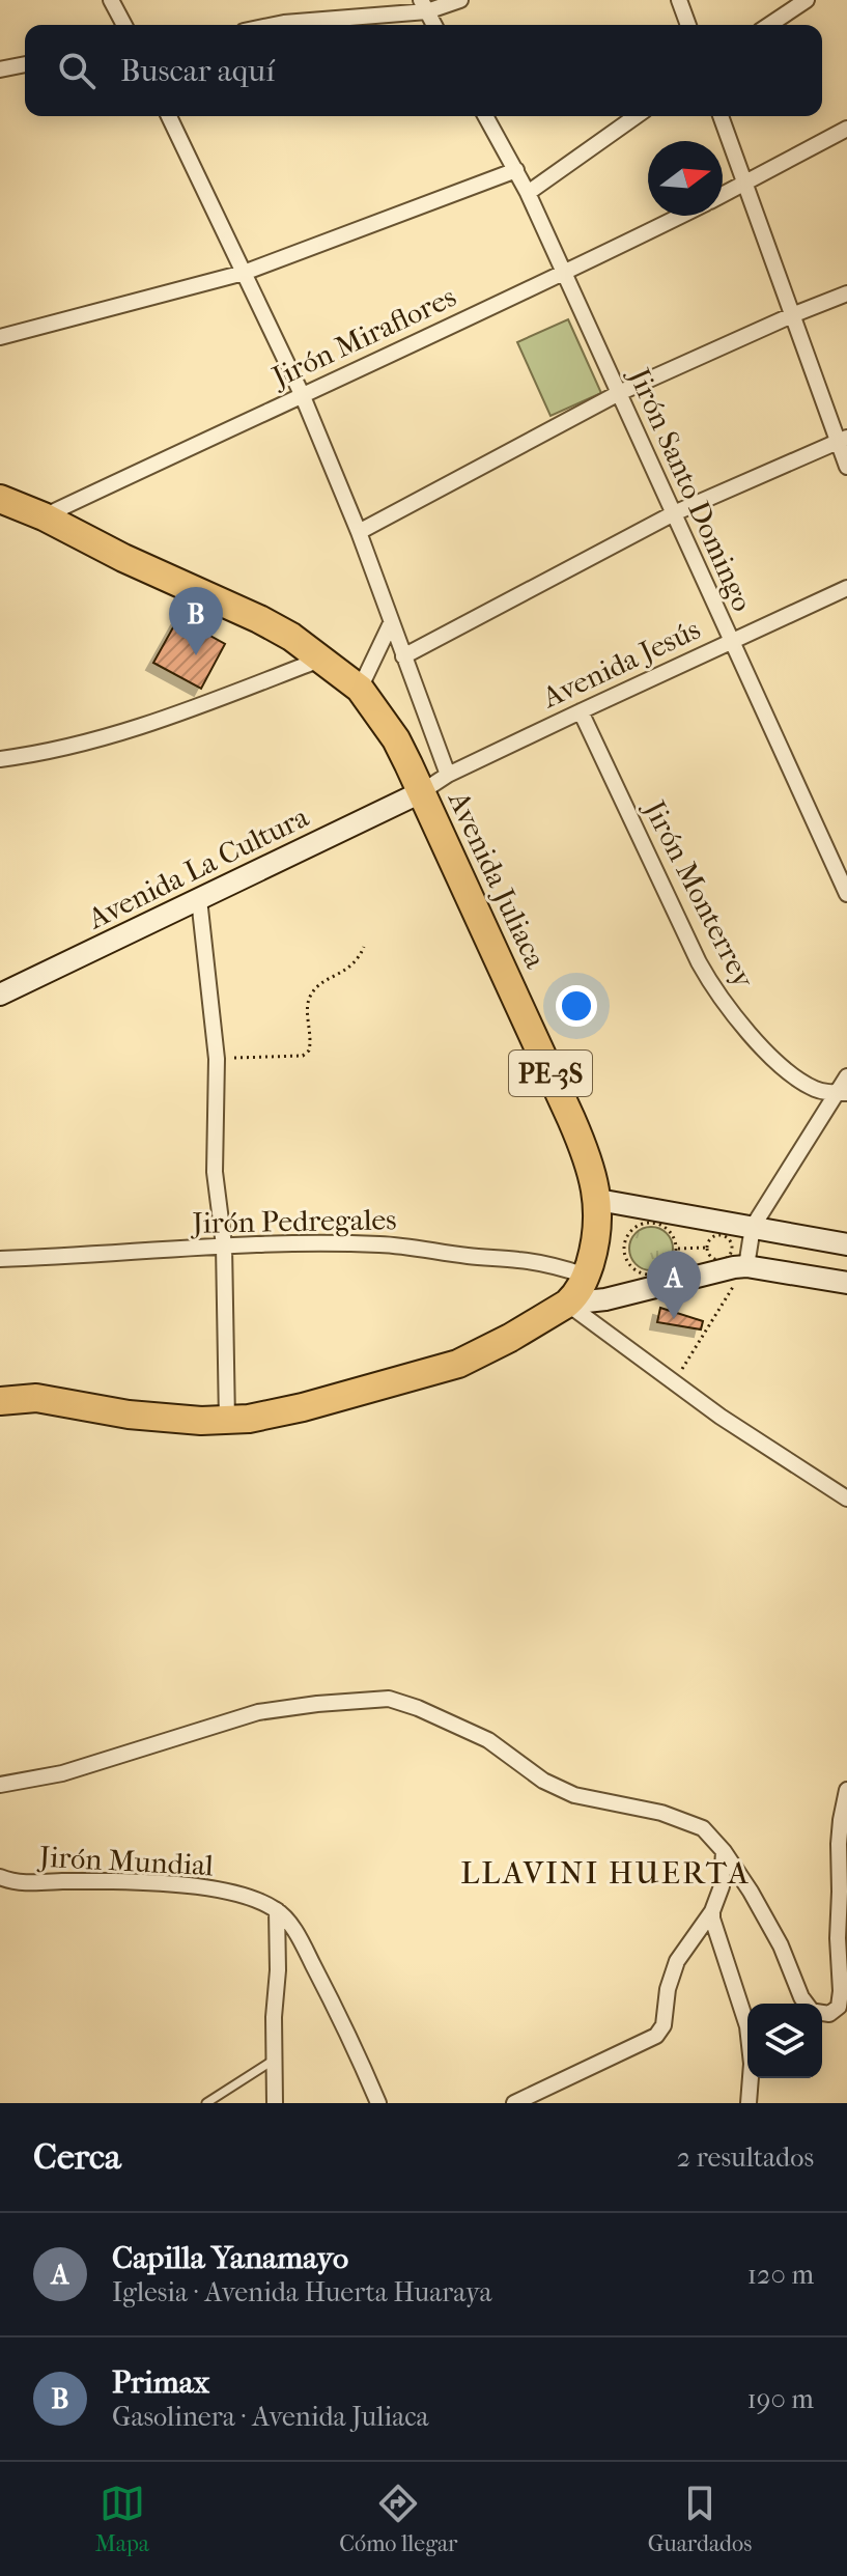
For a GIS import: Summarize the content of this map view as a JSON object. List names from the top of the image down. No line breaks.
{"streets":{"highway":["Avenida Juliaca","PE-3S"],"street":["Jirón Miraflores","Jirón Santo Domingo","Avenida Jesús","Avenida La Cultura","Jirón Monterrey","Jirón Pedregales","Jirón Mundial"]},"crossings":[["Jirón Miraflores","Jirón Santo Domingo"],["Jirón Miraflores","Avenida Juliaca"],["Jirón Santo Domingo","Avenida Jesús"],["Avenida Jesús","Avenida La Cultura"],["Avenida Jesús","Avenida Juliaca"],["Avenida Jesús","Jirón Monterrey"],["Avenida La Cultura","Avenida Juliaca"],["Avenida Juliaca","Jirón Pedregales"]],"districts":["LLAVINI HUERTA"],"north":"right","page":{"search":"Buscar aquí","pins":["B","A"],"heading":["Cerca","2 resultados"],"list":[{"mark":"A","name":"Capilla Yanamayo","note":"Iglesia · Avenida Huerta Huaraya","value":"120 m"},{"mark":"B","name":"Primax","note":"Gasolinera · Avenida Juliaca","value":"190 m"}],"nav":["Mapa","Cómo llegar","Guardados"]}}
